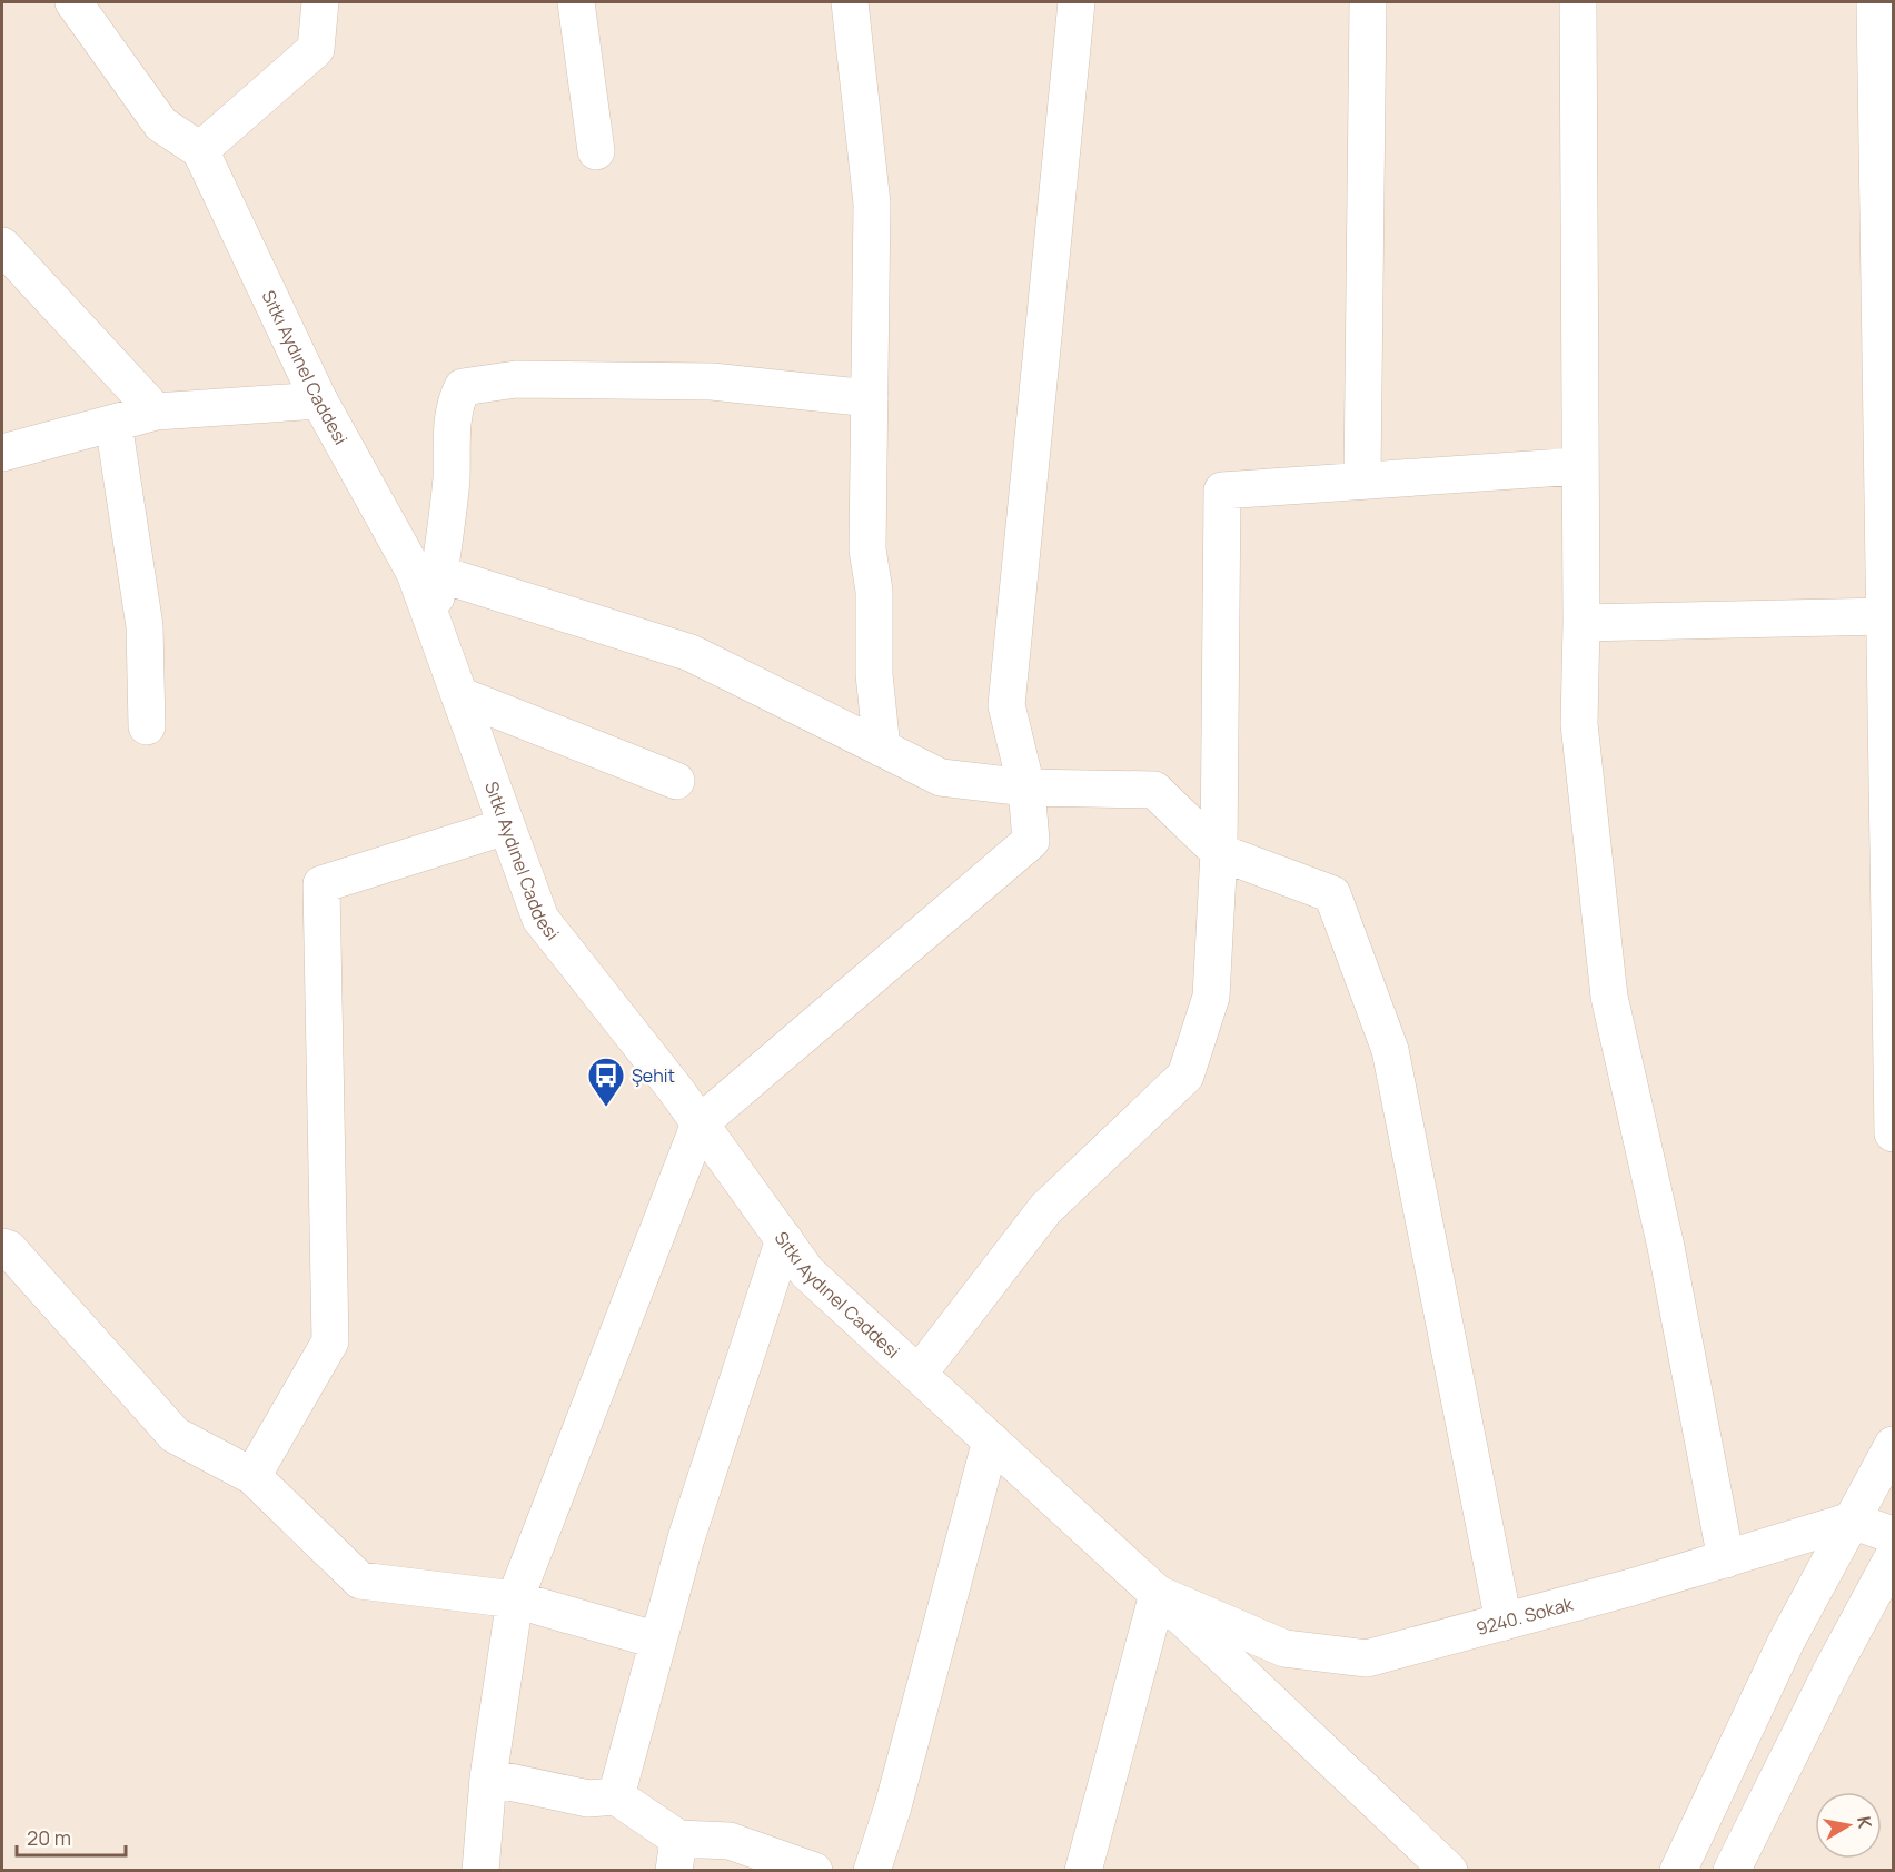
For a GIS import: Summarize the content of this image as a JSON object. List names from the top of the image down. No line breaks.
{"streets":{"street":["Sıtkı Aydınel Caddesi","9240. Sokak"]},"crossings":[["Sıtkı Aydınel Caddesi","9240. Sokak"]],"places":{"bus stop":["Şehit"]},"scale_bar":"20 m","north":"right"}
